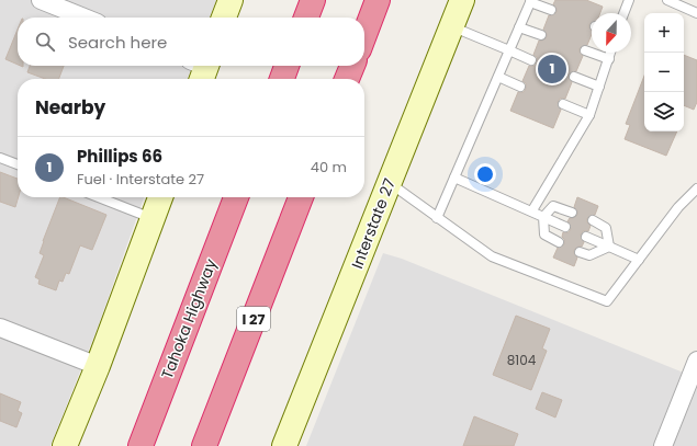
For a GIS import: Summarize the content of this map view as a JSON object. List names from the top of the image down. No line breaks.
{"streets":{"highway":["Tahoka Highway","I 27"],"main road":["Interstate 27"]},"house_numbers":["8104"],"north":"bottom","page":{"map_buttons":["+","−"],"search":"Search here","pins":"1","heading":"Nearby","list":[{"mark":"1","name":"Phillips 66","note":"Fuel · Interstate 27","value":"40 m"}]}}
